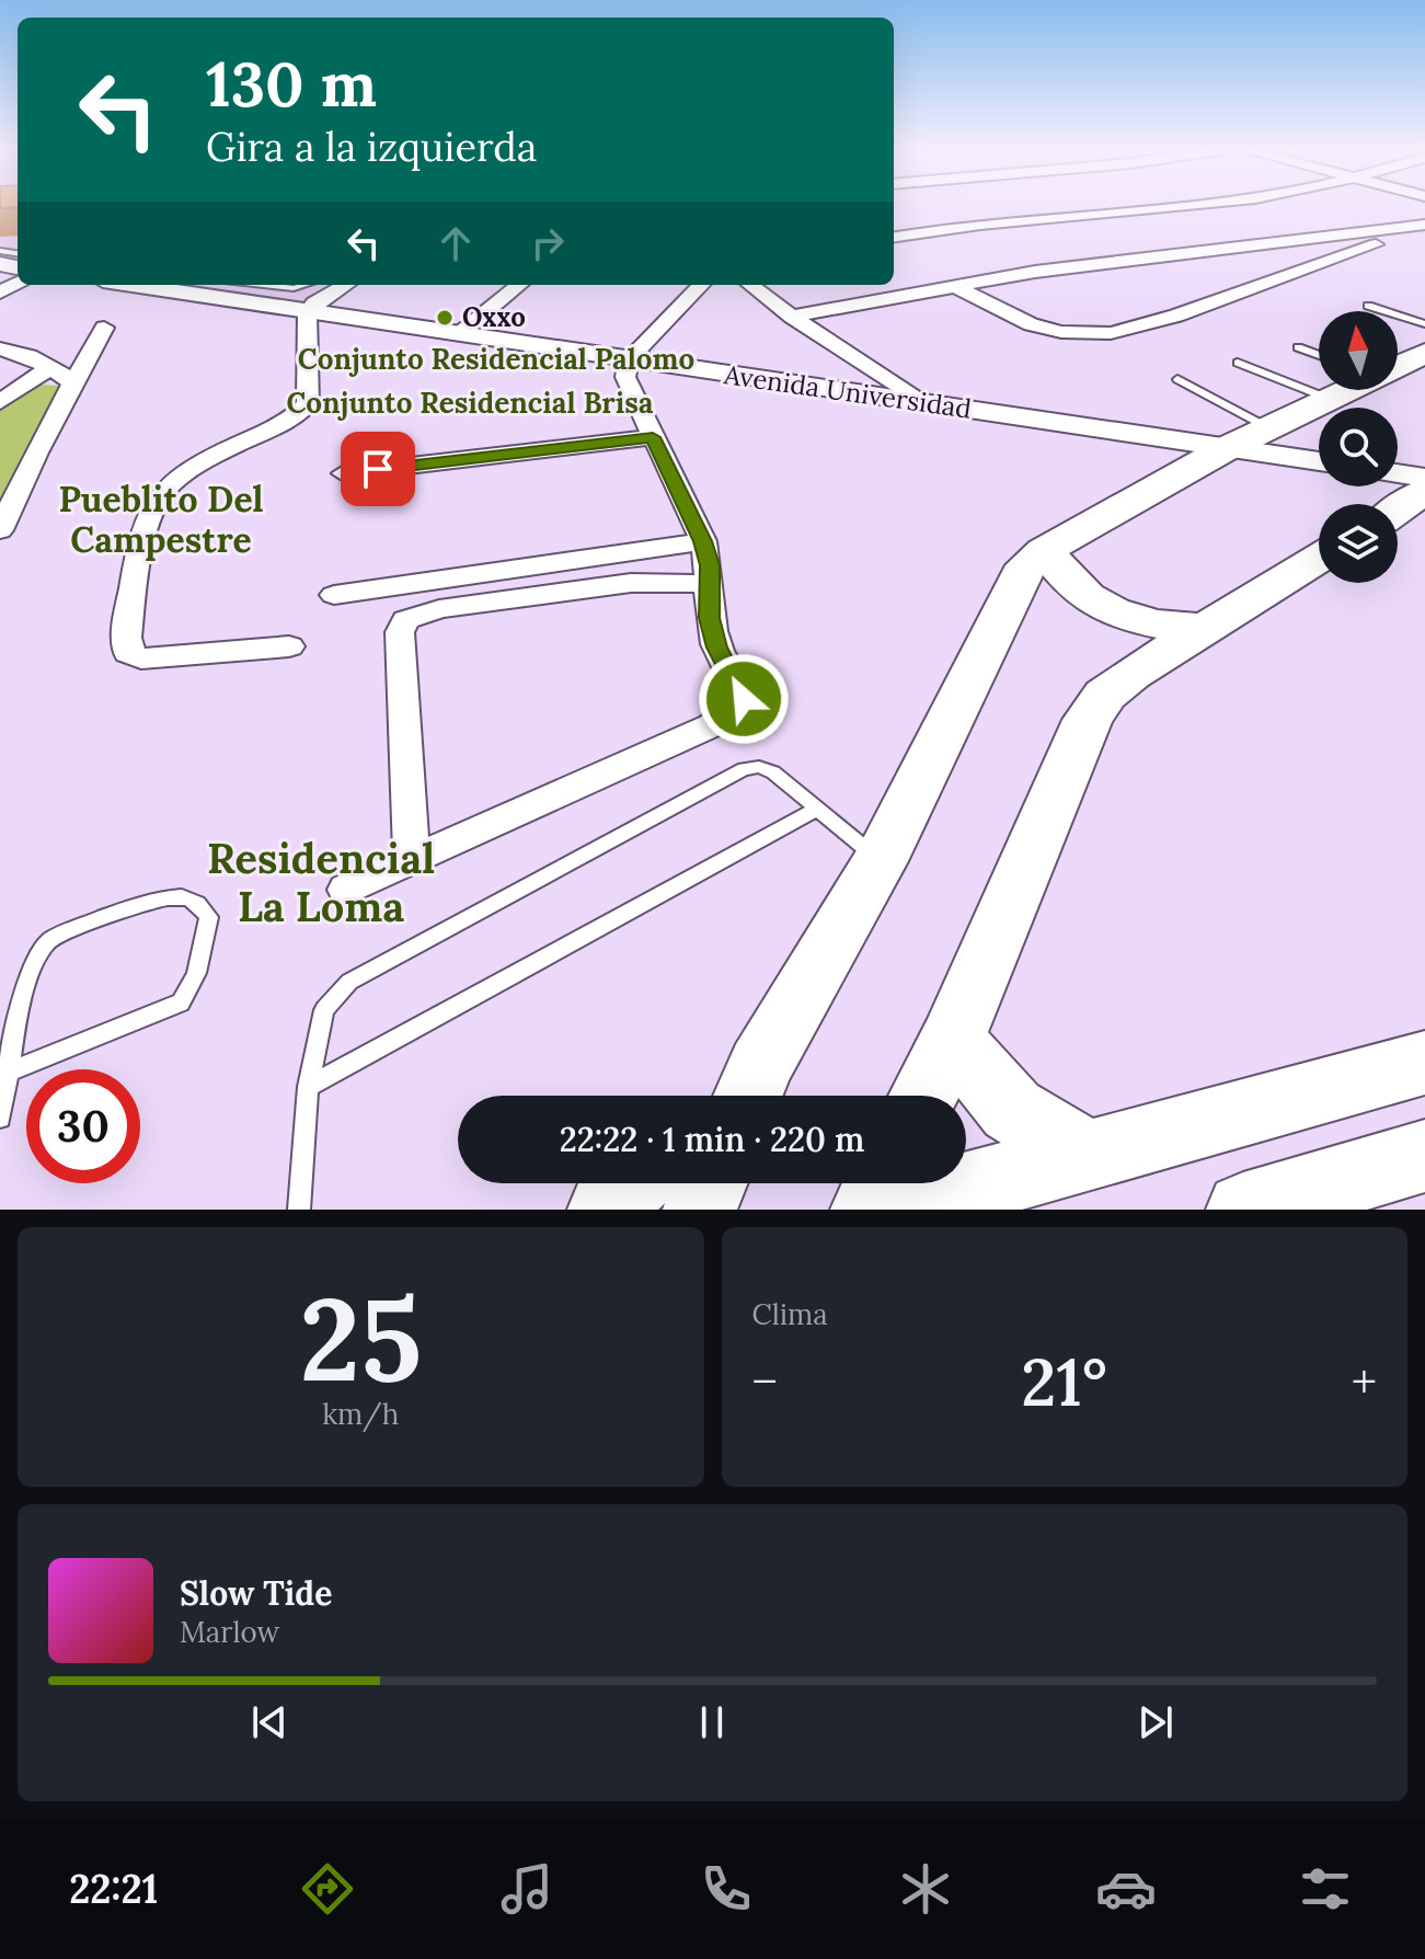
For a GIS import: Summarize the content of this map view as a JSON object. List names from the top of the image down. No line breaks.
{"streets":{"street":["Avenida Universidad"]},"districts":["Conjunto Residencial Palomo","Conjunto Residencial Brisa","Pueblito Del Campestre","Residencial La Loma"],"places":["Oxxo"],"north":"top","page":{"turn":["130 m","Gira a la izquierda"],"limit":"30","trip":"22:22 · 1 min · 220 m","tile":[["25","km/h"],"Clima"],"heat":["−","21°","+"],"song":["Slow Tide","Marlow"],"tabs":"22:21"}}
